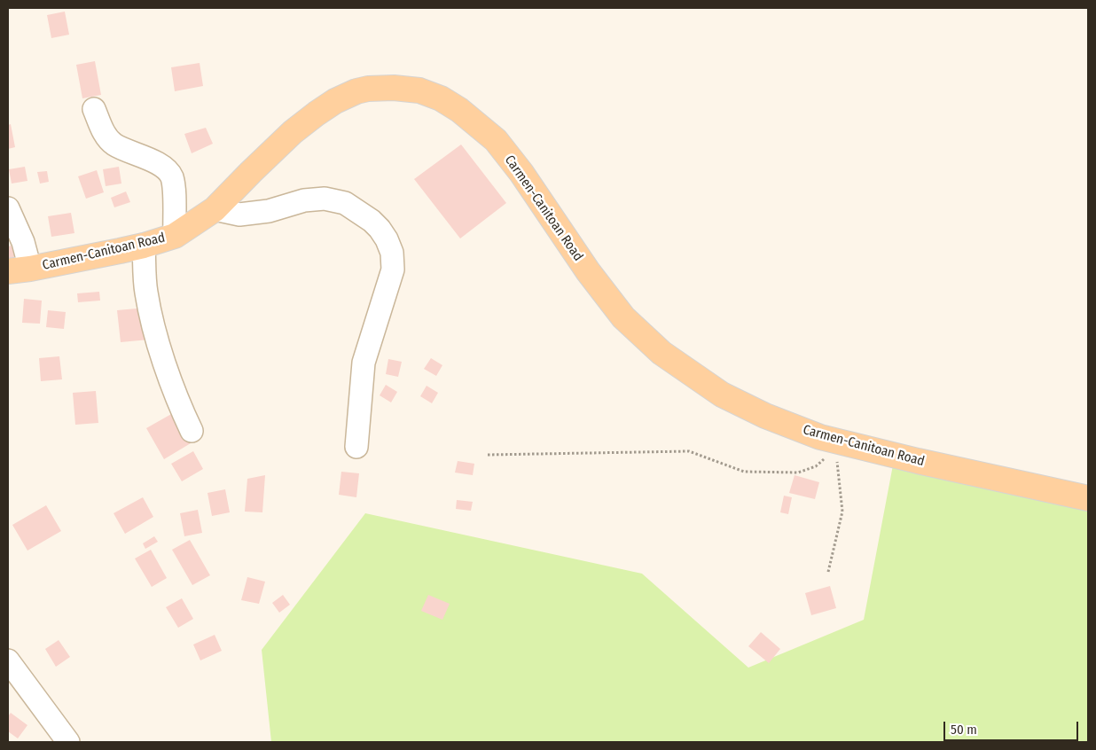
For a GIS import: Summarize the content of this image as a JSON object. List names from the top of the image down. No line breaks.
{"streets":{"main road":["Carmen-Canitoan Road"]},"scale_bar":"50 m"}
